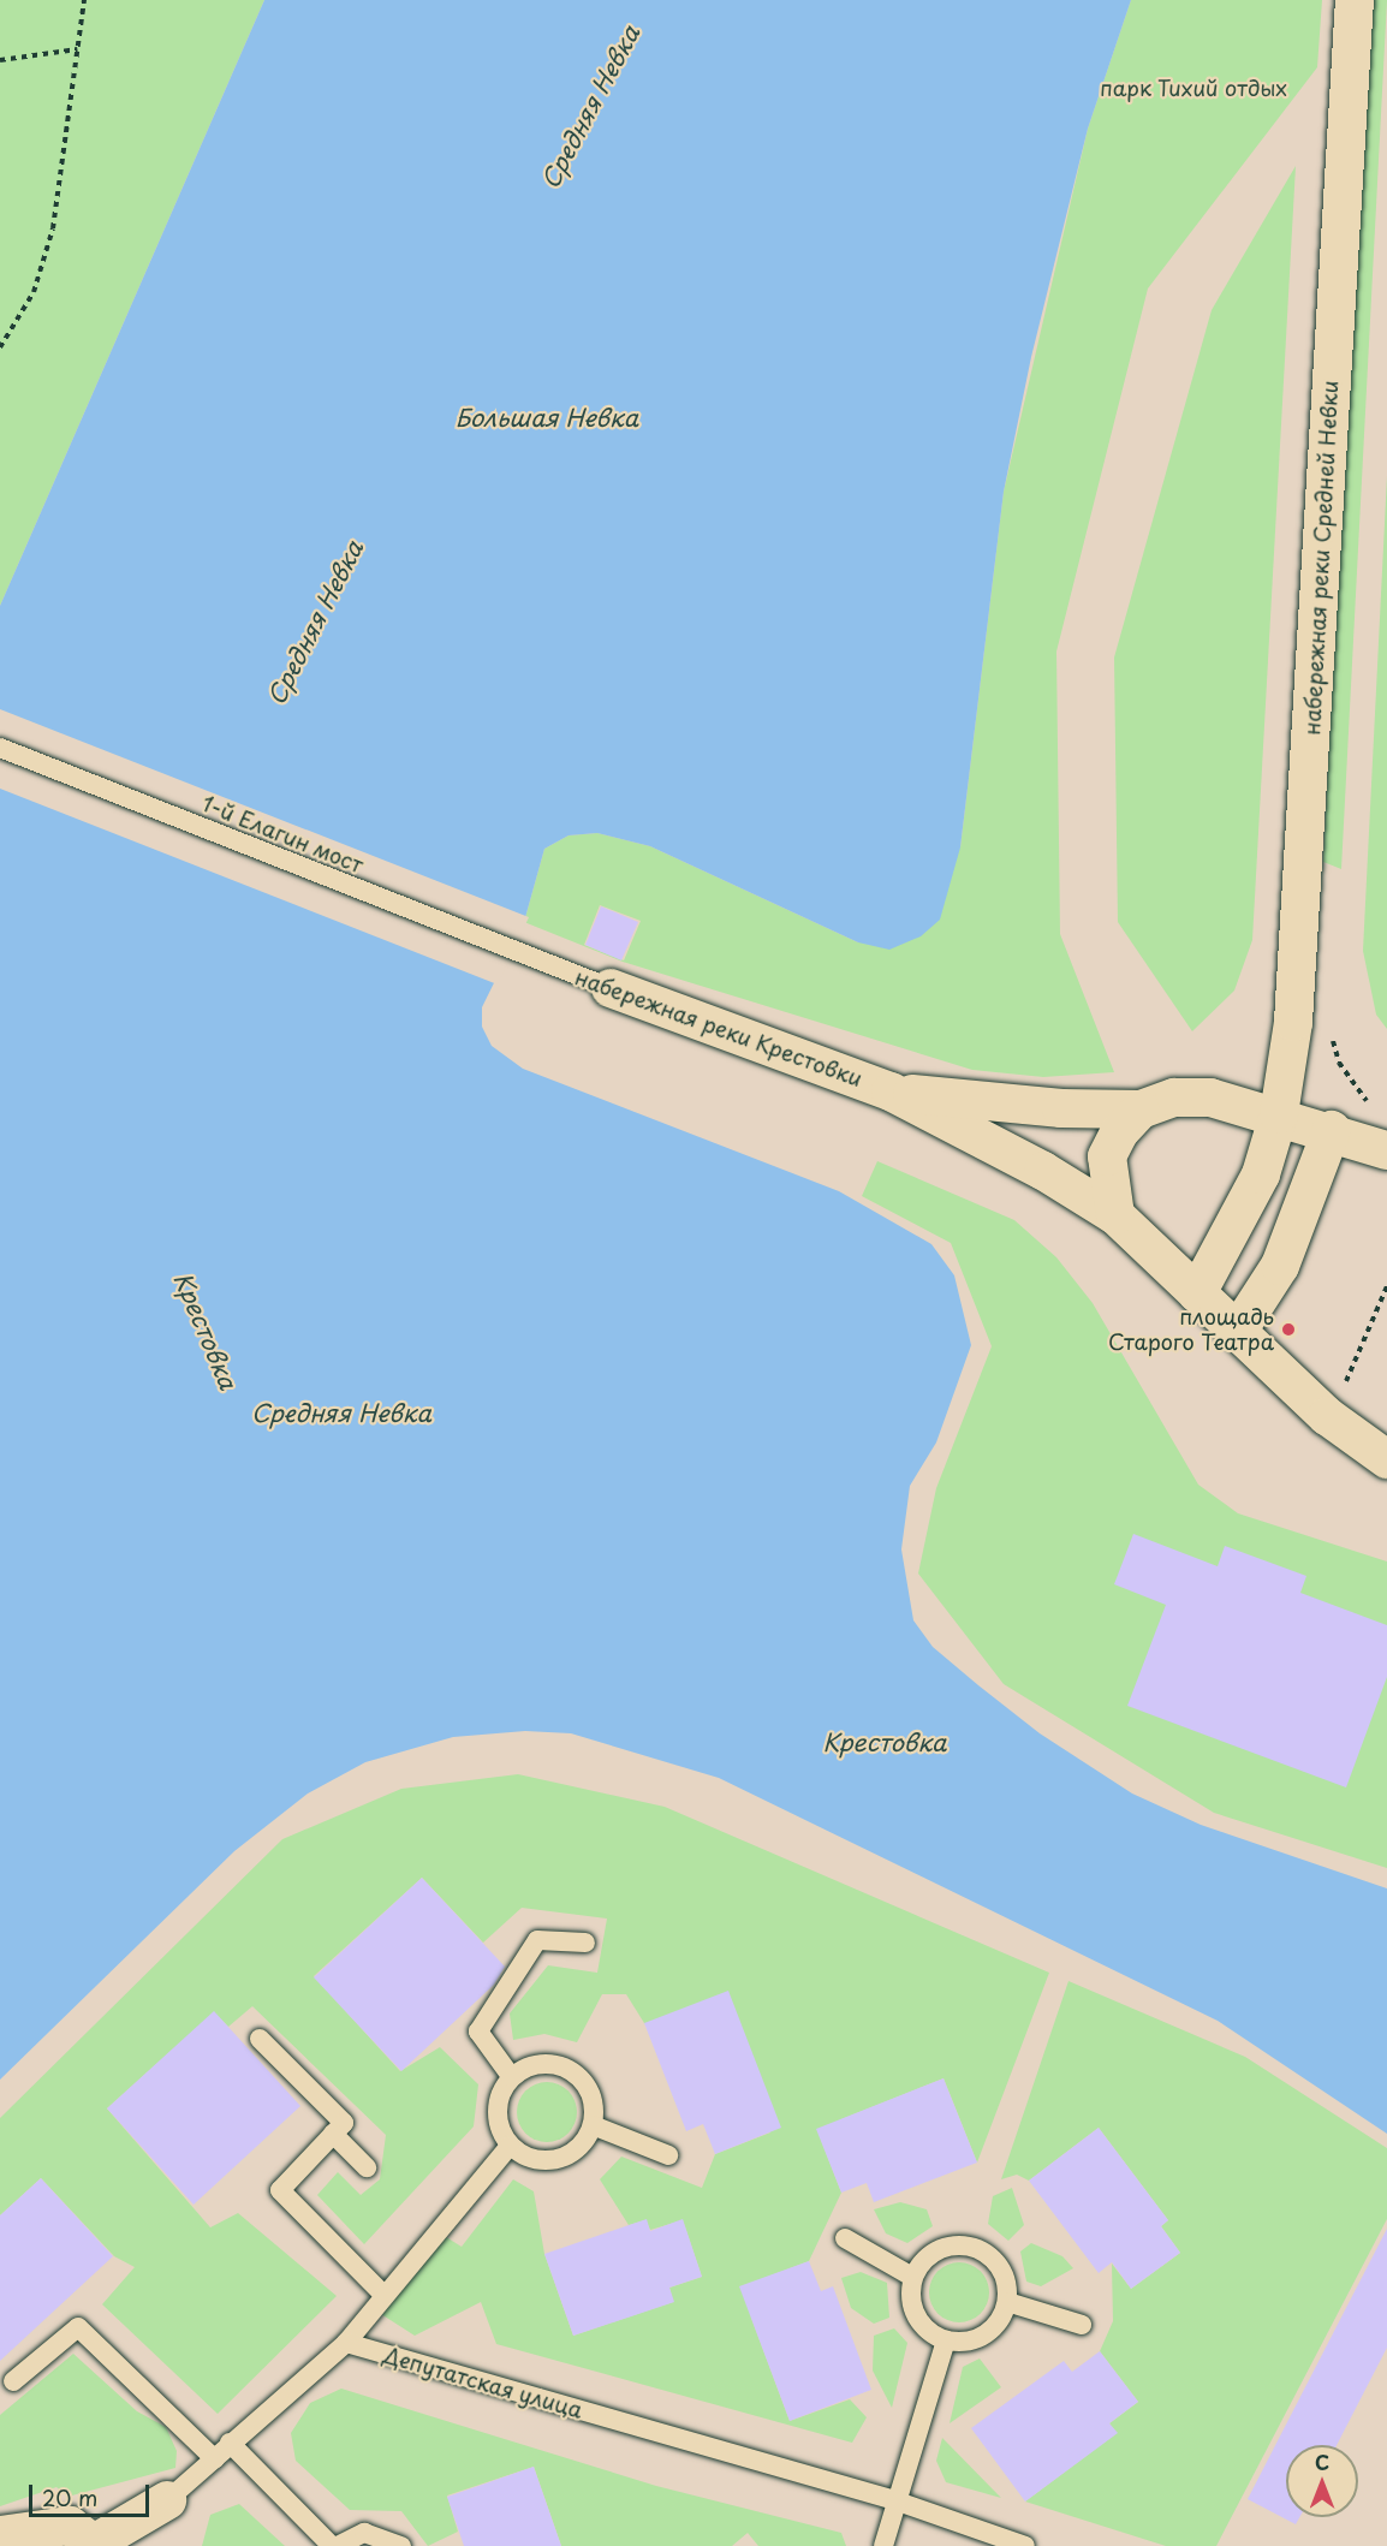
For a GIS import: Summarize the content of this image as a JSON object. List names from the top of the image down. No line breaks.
{"streets":{"street":["набережная реки Средней Невки","набережная реки Крестовки"],"lane":["1-й Елагин мост","Депутатская улица"]},"crossings":[["1-й Елагин мост","набережная реки Крестовки"]],"water":["Средняя Невка","Большая Невка","Крестовка"],"parks":["парк Тихий отдых"],"places":["площадь Старого Театра"],"scale_bar":"20 m","north":"top"}
